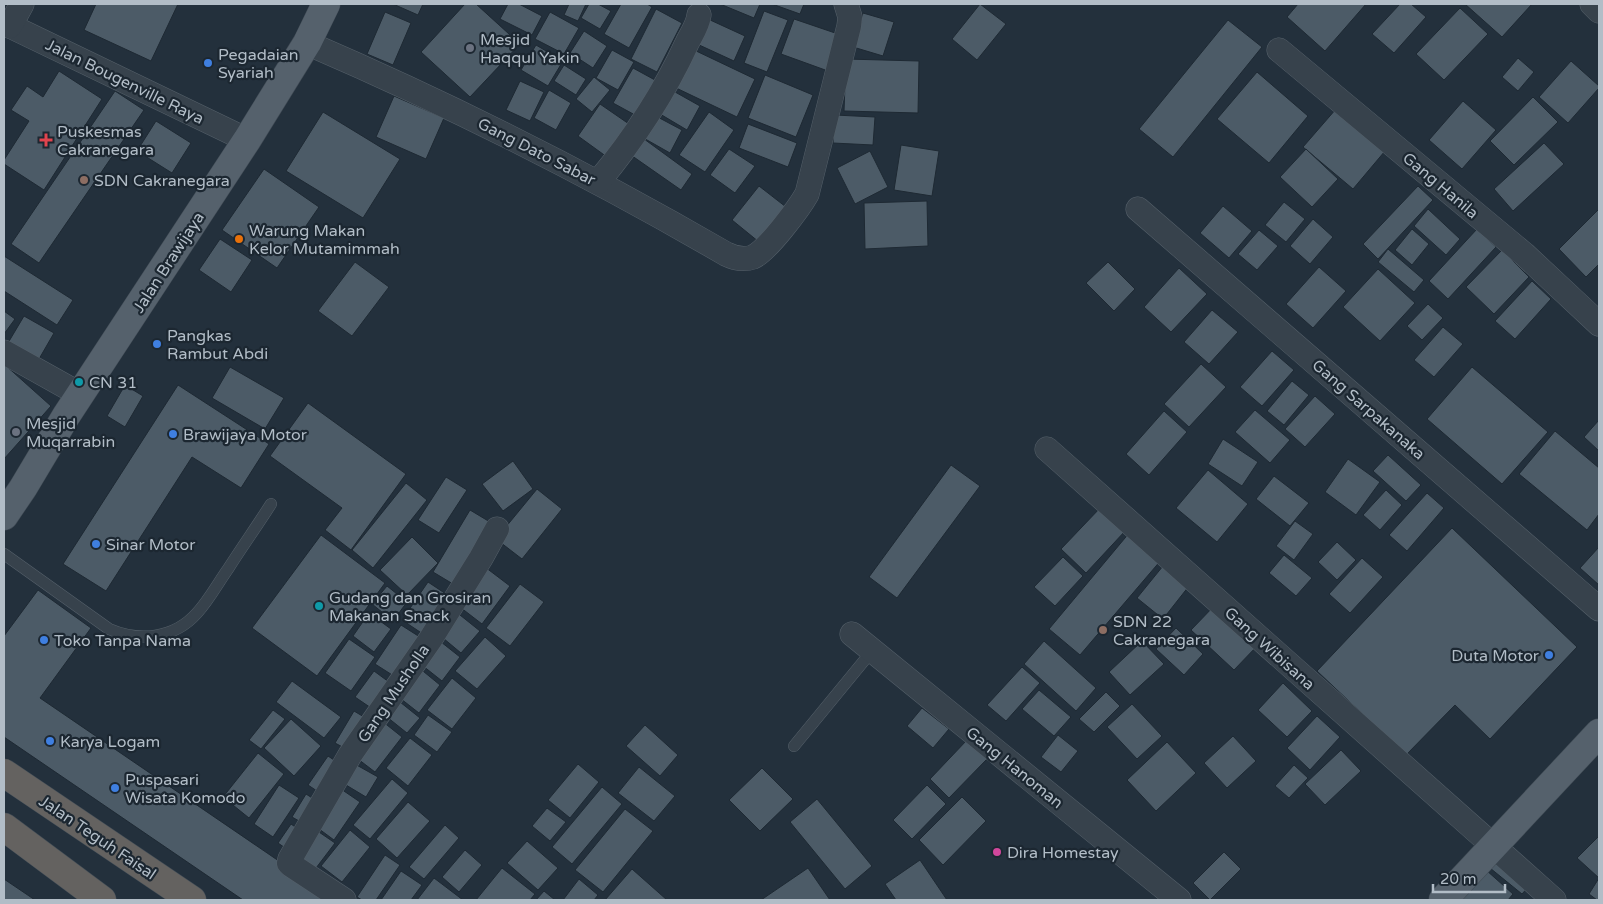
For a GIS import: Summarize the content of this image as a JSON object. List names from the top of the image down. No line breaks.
{"streets":{"highway":["Jalan Teguh Faisal"],"main road":["Jalan Brawijaya"],"street":["Jalan Bougenville Raya","Gang Dato Sabar","Gang Hanila","Gang Sarpakanaka","Gang Wibisana","Gang Musholla","Gang Hanoman"]},"crossings":[["Jalan Bougenville Raya","Jalan Brawijaya"],["Gang Dato Sabar","Jalan Brawijaya"]],"places":{"other":["Mesjid Haqqul Yakin","Pegadaian Syariah","SDN Cakranegara","Warung Makan Kelor Mutamimmah","Pangkas Rambut Abdi","CN 31","Mesjid Muqarrabin","Brawijaya Motor","Sinar Motor","Gudang dan Grosiran Makanan Snack","SDN 22 Cakranegara","Toko Tanpa Nama","Duta Motor","Karya Logam","Puspasari Wisata Komodo","Dira Homestay"],"health":["Puskesmas Cakranegara"]},"scale_bar":"20 m"}
